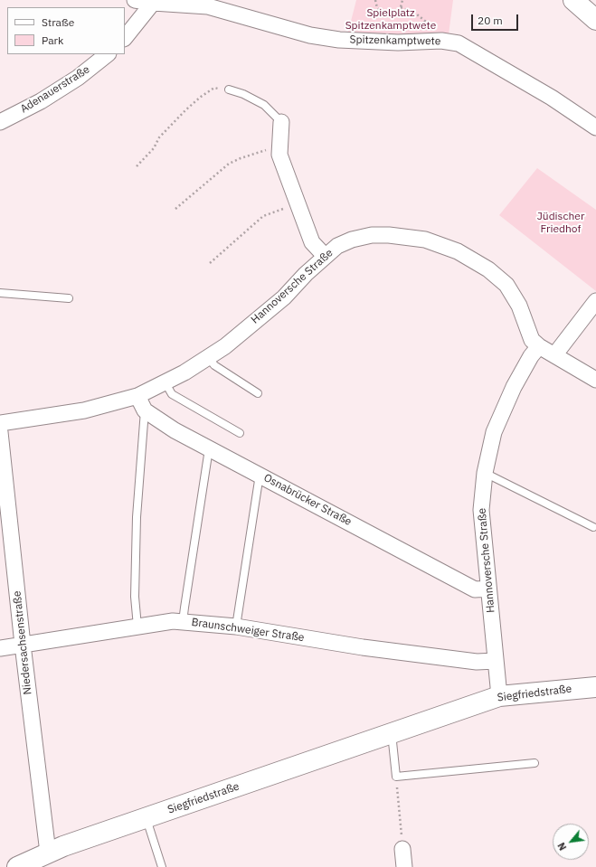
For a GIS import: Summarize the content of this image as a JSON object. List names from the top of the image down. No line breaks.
{"streets":{"street":["Spitzenkamptwete","Adenauerstraße","Hannoversche Straße","Osnabrücker Straße","Braunschweiger Straße","Niedersachsenstraße","Siegfriedstraße"]},"crossings":[["Hannoversche Straße","Osnabrücker Straße"],["Hannoversche Straße","Braunschweiger Straße"],["Hannoversche Straße","Siegfriedstraße"],["Braunschweiger Straße","Niedersachsenstraße"],["Niedersachsenstraße","Siegfriedstraße"]],"parks":["Spielplatz Spitzenkamptwete","Jüdischer Friedhof"],"legend":["Straße","Park"],"scale_bar":"20 m","north":"bottom left"}
